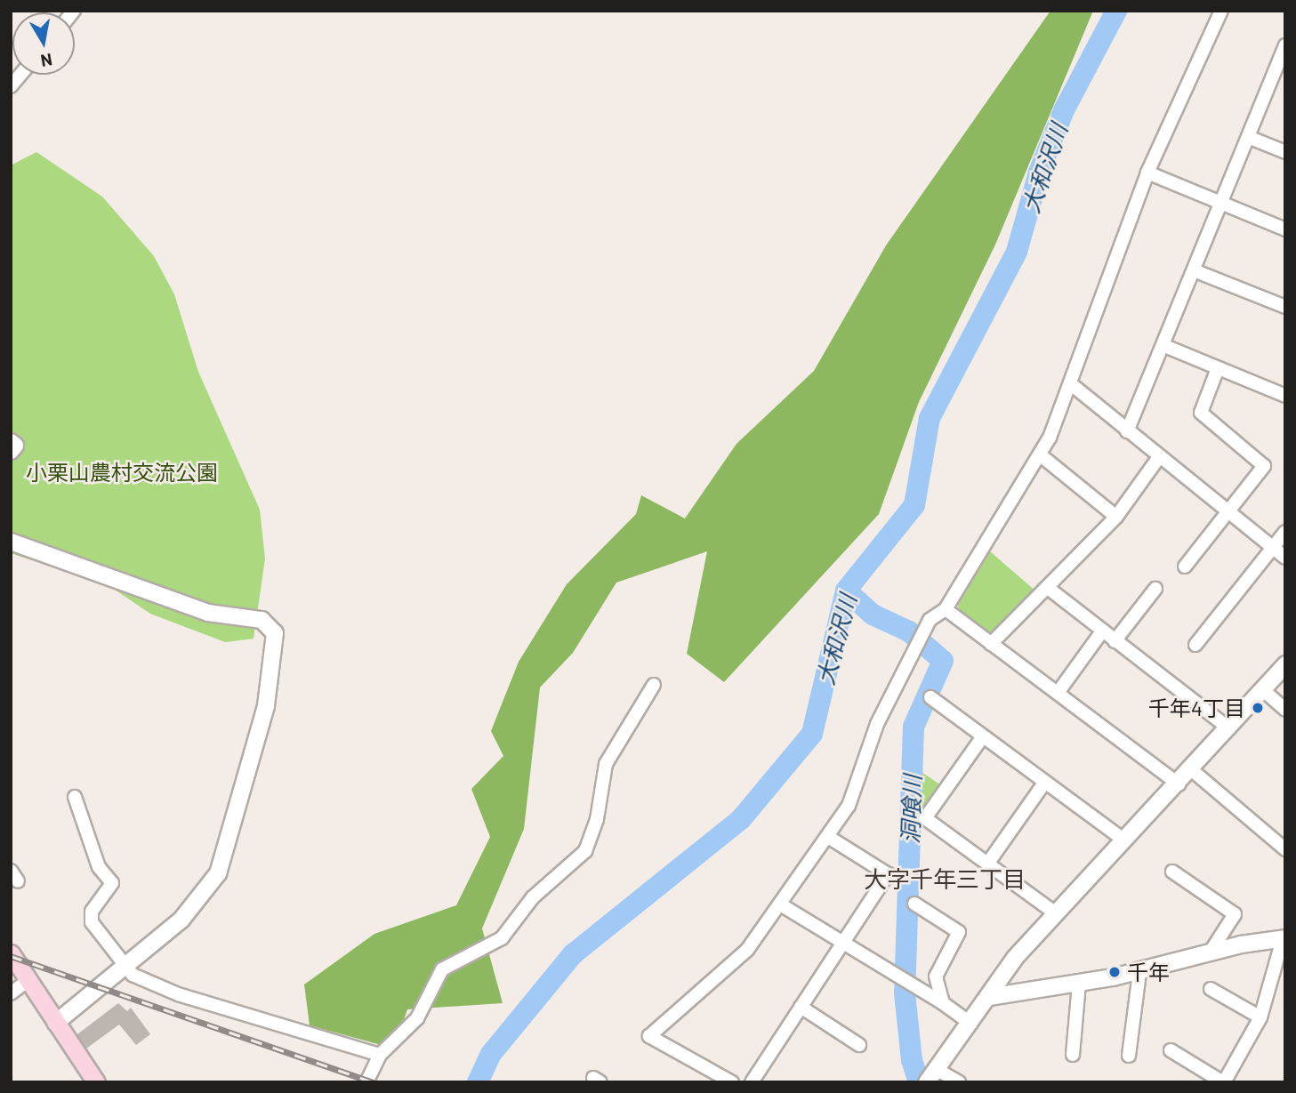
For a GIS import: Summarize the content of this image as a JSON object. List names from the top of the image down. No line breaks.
{"districts":["大字千年三丁目"],"water":["大和沢川","洞喰川"],"parks":["小栗山農村交流公園"],"places":["千年4丁目","千年"],"north":"bottom"}
